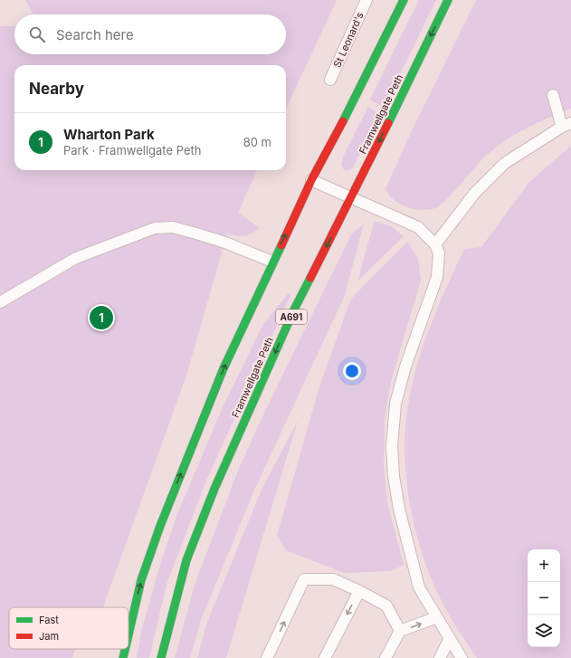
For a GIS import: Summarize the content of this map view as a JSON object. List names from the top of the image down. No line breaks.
{"streets":{"highway":["Framwellgate Peth","A691"],"lane":["St Leonard's"]},"legend":["Fast","Jam"],"page":{"search":"Search here","heading":"Nearby","list":[{"mark":"1","name":"Wharton Park","note":"Park · Framwellgate Peth","value":"80 m"}],"pins":"1","map_buttons":["+","−"]}}
